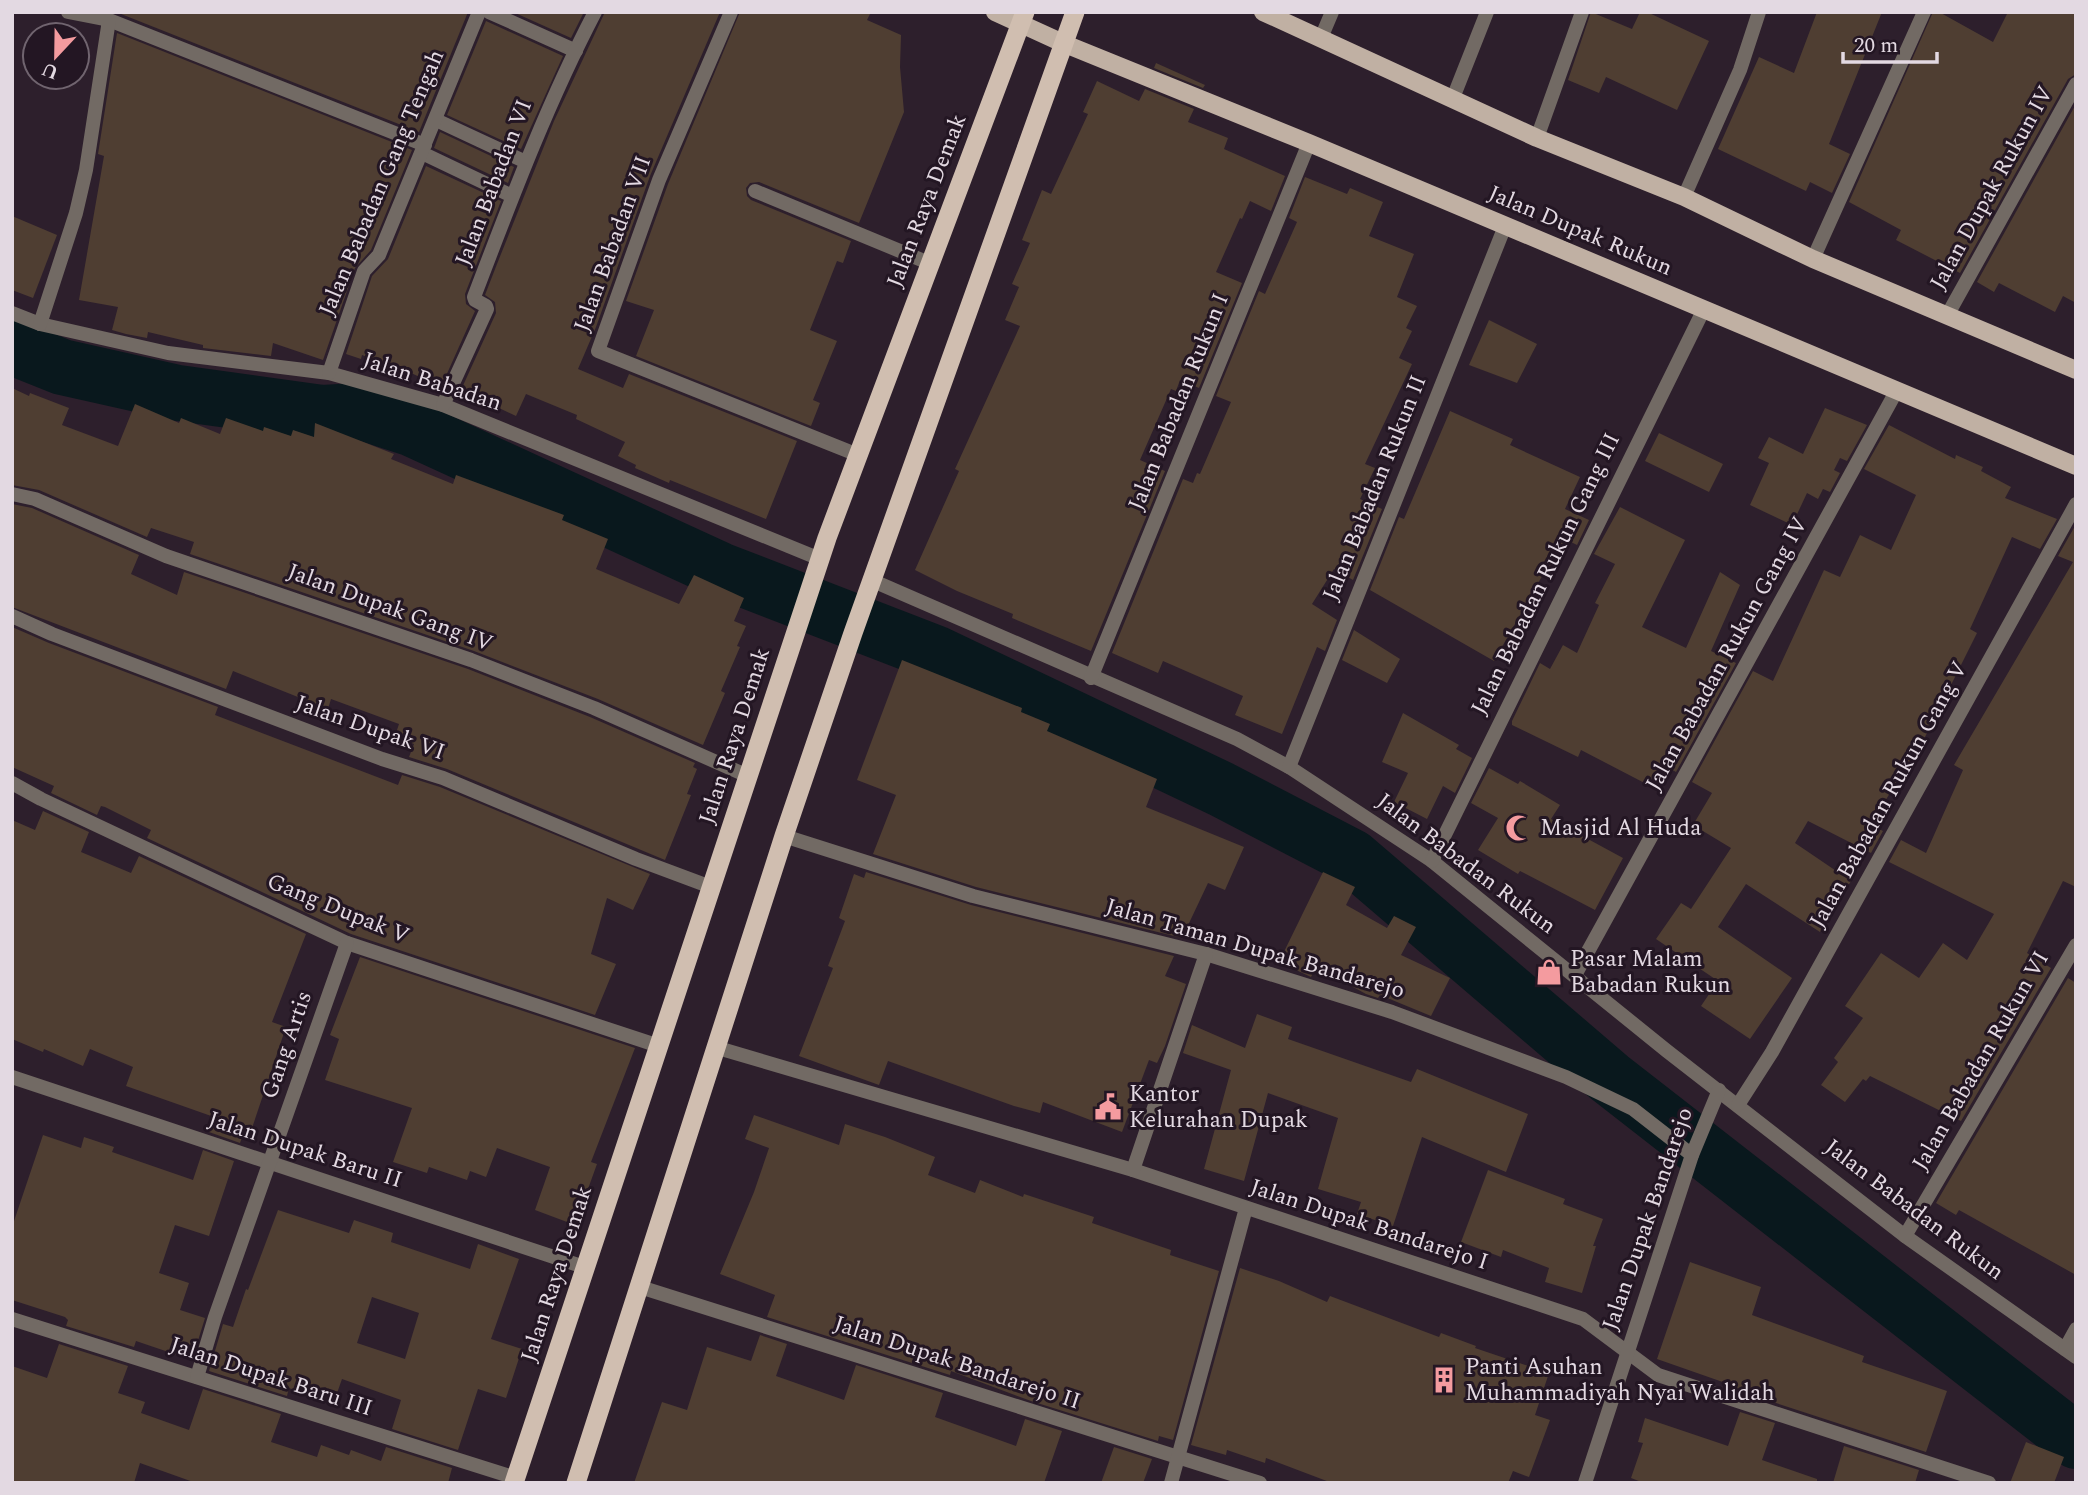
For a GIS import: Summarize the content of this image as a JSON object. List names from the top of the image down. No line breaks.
{"streets":{"highway":["Jalan Raya Demak"],"main road":["Jalan Dupak Rukun"],"street":["Jalan Babadan Gang Tengah","Jalan Babadan VI","Jalan Dupak Rukun IV","Jalan Babadan VII","Jalan Babadan","Jalan Babadan Rukun I","Jalan Babadan Rukun II","Jalan Babadan Rukun Gang III","Jalan Dupak Gang IV","Jalan Babadan Rukun Gang IV","Jalan Dupak VI","Jalan Babadan Rukun Gang V","Jalan Babadan Rukun","Gang Dupak V","Jalan Taman Dupak Bandarejo","Gang Artis","Jalan Babadan Rukun VI","Jalan Dupak Baru II","Jalan Dupak Bandarejo","Jalan Dupak Bandarejo I","Jalan Dupak Bandarejo II","Jalan Dupak Baru III"]},"crossings":[["Jalan Babadan Gang Tengah","Jalan Babadan"],["Jalan Babadan VI","Jalan Babadan"],["Jalan Raya Demak","Jalan Dupak Rukun"],["Jalan Raya Demak","Jalan Babadan VII"],["Jalan Raya Demak","Jalan Babadan"],["Jalan Raya Demak","Jalan Dupak Gang IV"],["Jalan Raya Demak","Jalan Dupak VI"],["Jalan Raya Demak","Gang Dupak V"],["Jalan Raya Demak","Jalan Dupak Baru II"],["Jalan Raya Demak","Jalan Dupak Baru III"],["Jalan Dupak Rukun","Jalan Babadan Rukun I"],["Jalan Dupak Rukun","Jalan Babadan Rukun II"],["Jalan Dupak Rukun","Jalan Babadan Rukun Gang III"],["Jalan Dupak Rukun","Jalan Babadan Rukun Gang IV"],["Jalan Babadan Rukun I","Jalan Babadan Rukun"],["Jalan Babadan Rukun II","Jalan Babadan Rukun"],["Jalan Babadan Rukun Gang III","Jalan Babadan Rukun"],["Jalan Babadan Rukun Gang IV","Jalan Babadan Rukun"],["Jalan Babadan Rukun Gang V","Jalan Babadan Rukun"],["Jalan Babadan Rukun","Jalan Babadan Rukun VI"],["Jalan Babadan Rukun","Jalan Dupak Bandarejo"],["Gang Dupak V","Gang Artis"],["Jalan Taman Dupak Bandarejo","Jalan Dupak Bandarejo"],["Gang Artis","Jalan Dupak Baru II"],["Gang Artis","Jalan Dupak Baru III"],["Jalan Dupak Bandarejo","Jalan Dupak Bandarejo I"]],"places":{"mosque":["Masjid Al Huda"],"shop":["Pasar Malam Babadan Rukun"],"public building":["Kantor Kelurahan Dupak"],"building":["Panti Asuhan Muhammadiyah Nyai Walidah"]},"scale_bar":"20 m","north":"bottom"}
